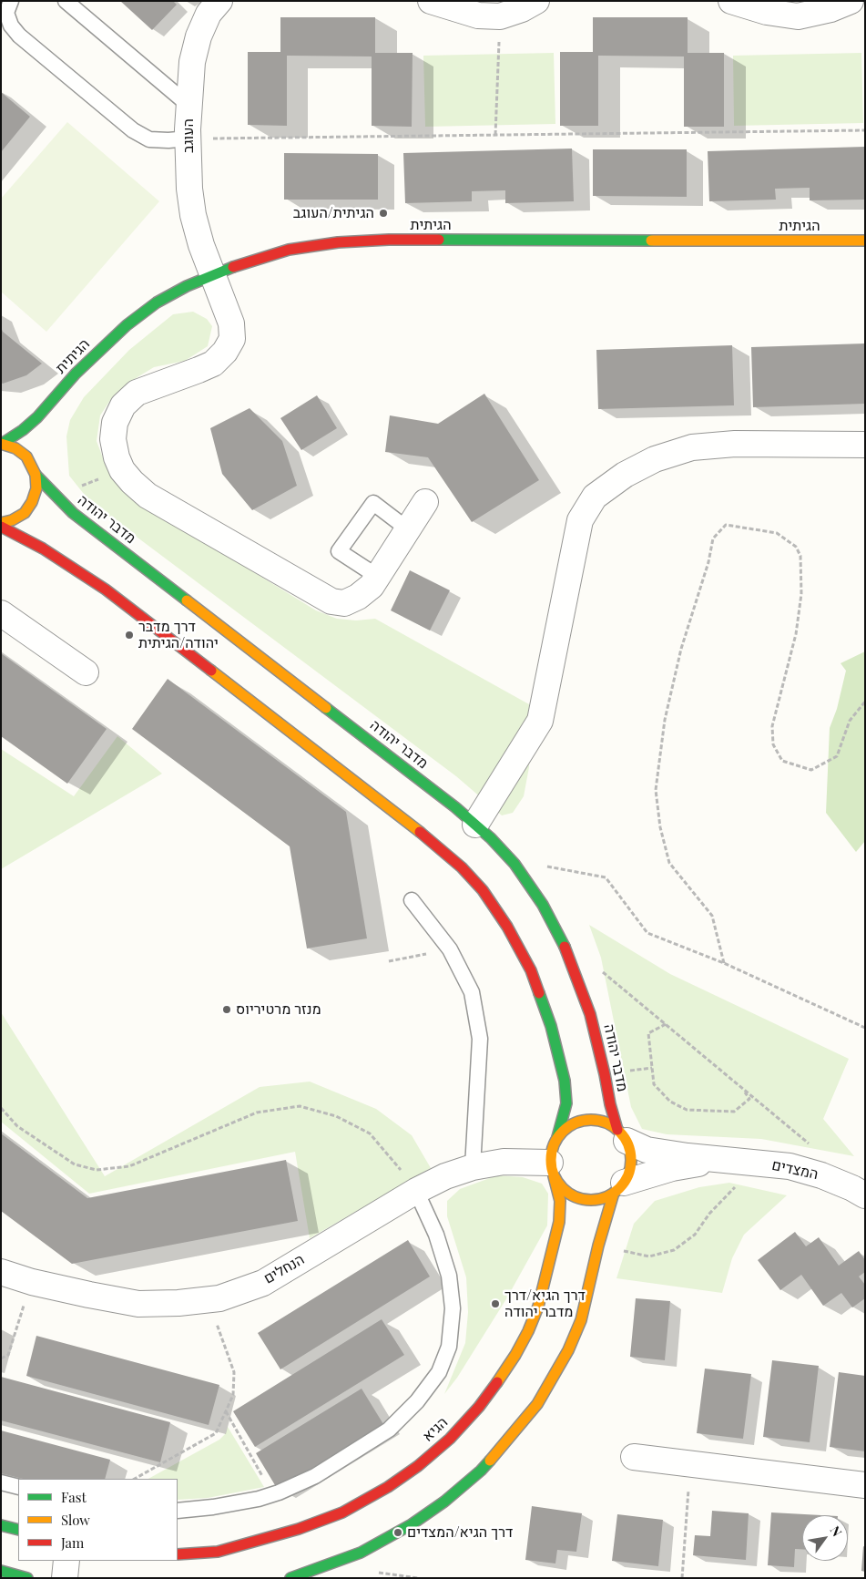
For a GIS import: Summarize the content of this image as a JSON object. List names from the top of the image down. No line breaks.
{"streets":{"street":["העוגב","הגיתית","מדבר יהודה","המצדים","הנחלים","הגיא"]},"crossings":[["העוגב","הגיתית"],["הגיתית","מדבר יהודה"],["מדבר יהודה","המצדים"],["מדבר יהודה","הנחלים"],["מדבר יהודה","הגיא"],["המצדים","הנחלים"],["המצדים","הגיא"],["הנחלים","הגיא"]],"places":["הגיתית/העוגב","דרך מדבר יהודה/הגיתית","מנזר מרטיריוס","דרך הגיא/דרך מדבר יהודה","דרך הגיא/המצדים"],"legend":["Fast","Slow","Jam"],"north":"top right"}
